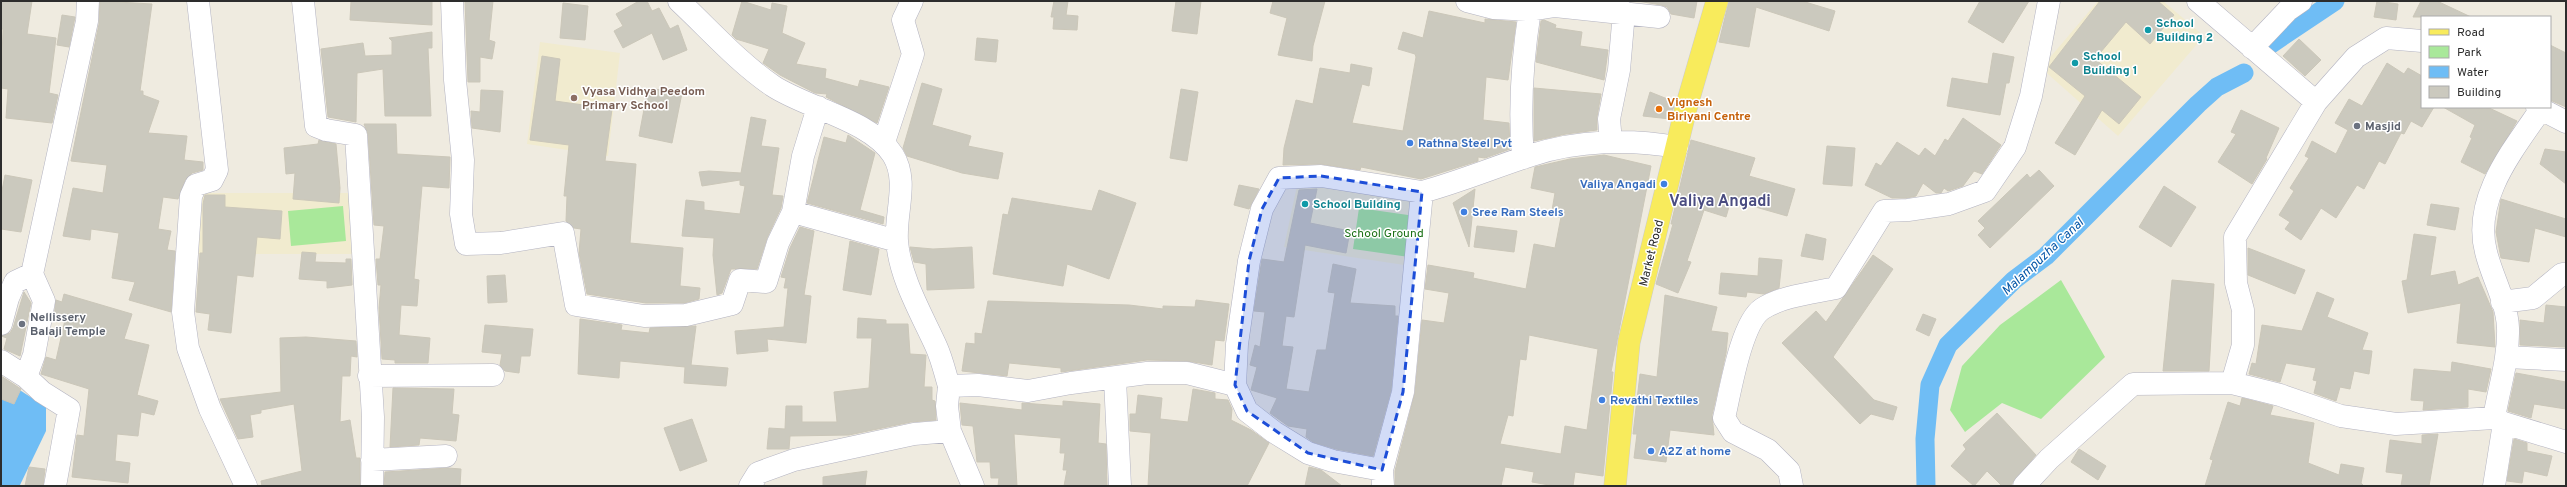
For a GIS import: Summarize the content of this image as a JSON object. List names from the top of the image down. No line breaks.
{"streets":{"main road":["Market Road"]},"districts":["Valiya Angadi"],"water":["Malampuzha Canal"],"parks":["School Ground"],"places":["School Building 2","School Building 1","Vyasa Vidhya Peedom Primary School","Vignesh Biriyani Centre","Masjid","Rathna Steel Pvt","Valiya Angadi","School Building","Sree Ram Steels","Nellissery Balaji Temple","Revathi Textiles","A2Z at home"],"legend":["Road","Park","Water","Building"]}
